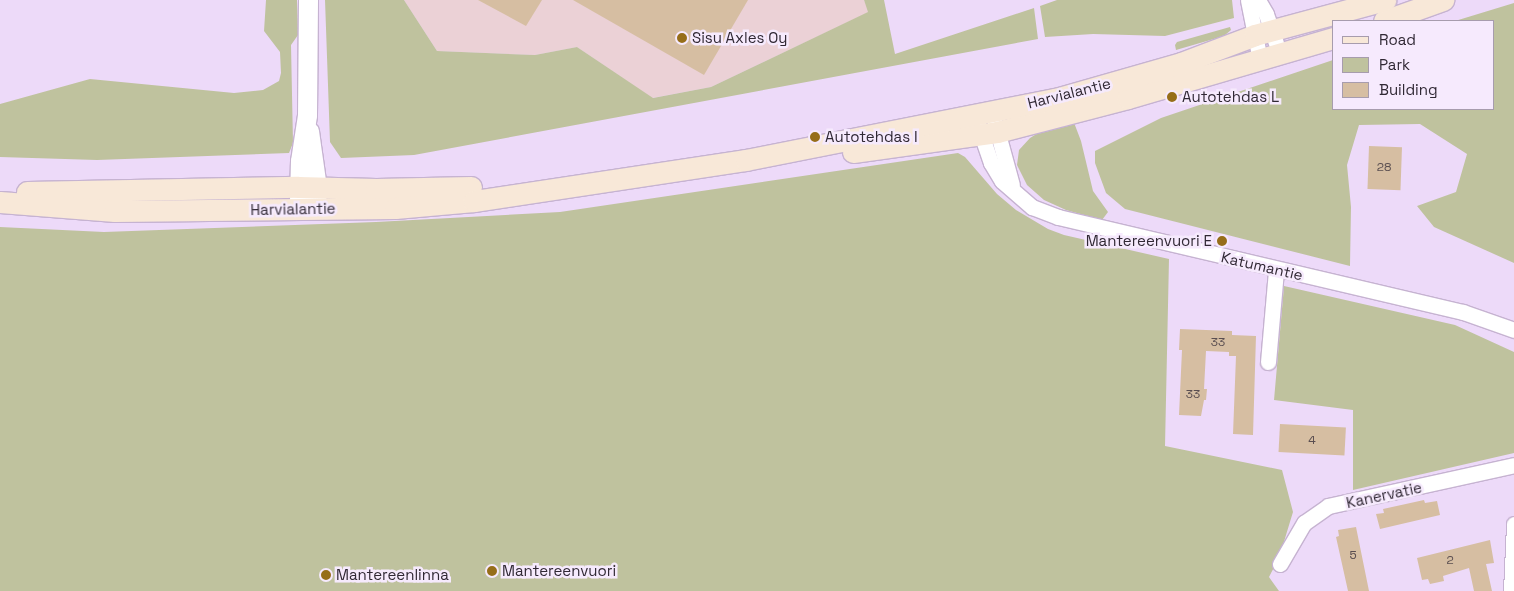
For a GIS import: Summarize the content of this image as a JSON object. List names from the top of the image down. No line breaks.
{"streets":{"main road":["Harvialantie"],"street":["Katumantie","Kanervatie"]},"crossings":[["Harvialantie","Katumantie"]],"places":["Sisu Axles Oy","Autotehdas L","Autotehdas I","Mantereenvuori E","Mantereenvuori","Mantereenlinna"],"house_numbers":["28","33","33","4","5","2"],"legend":["Road","Park","Building"]}
